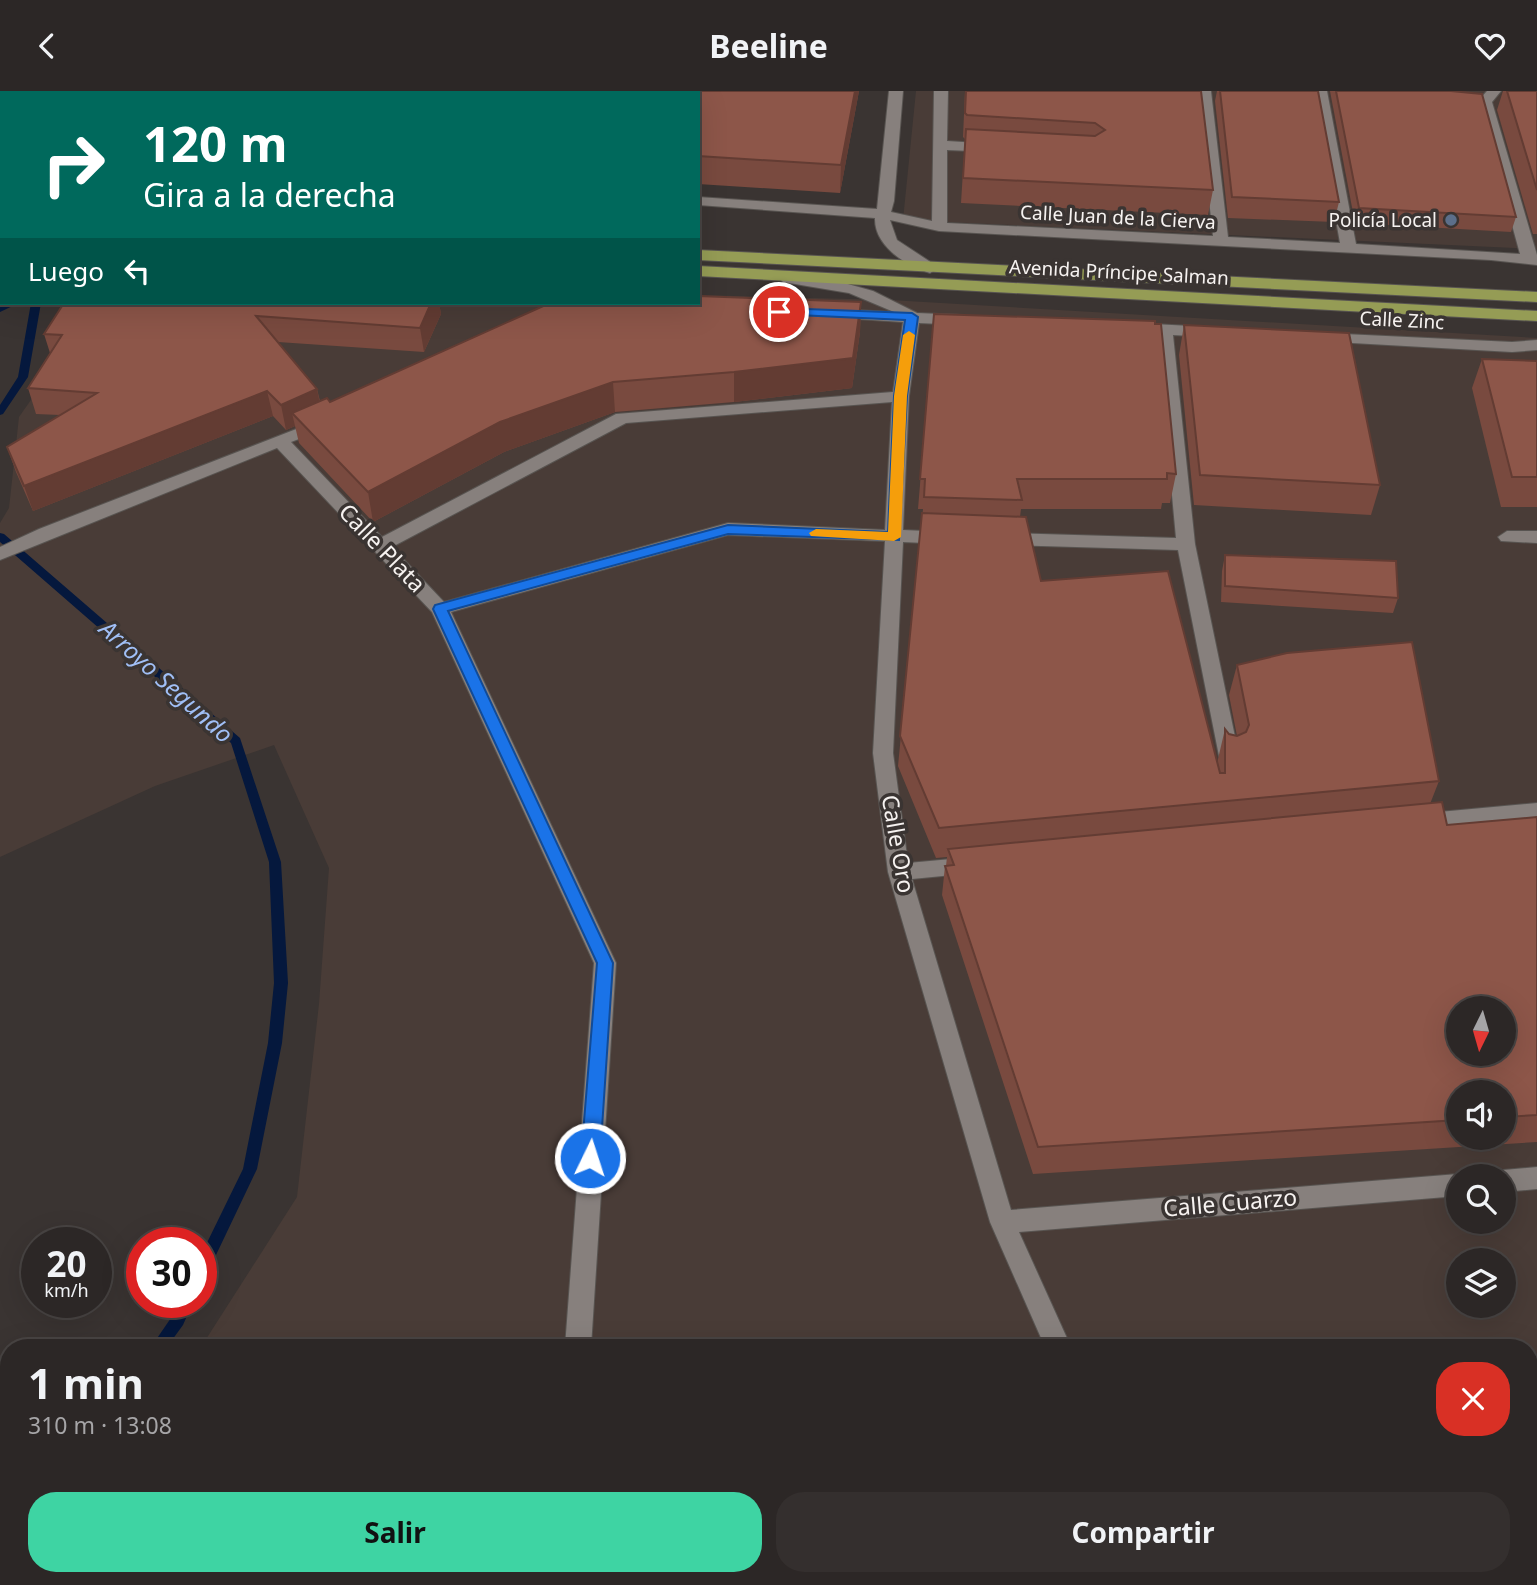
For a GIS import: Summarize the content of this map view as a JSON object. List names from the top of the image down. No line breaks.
{"streets":{"main road":["Avenida Príncipe Salman"],"street":["Calle Juan de la Cierva","Calle Zinc","Calle Plata","Calle Oro","Calle Cuarzo"]},"crossings":[["Calle Oro","Calle Cuarzo"]],"water":["Arroyo Segundo"],"places":["Policía Local"],"north":"bottom","page":{"header":"Beeline","turn":["120 m","Gira a la derecha"],"then":"Luego","speed":"20 km/h","limit":"30","heading":["1 min","310 m · 13:08"],"buttons":["Salir","Compartir"]}}
